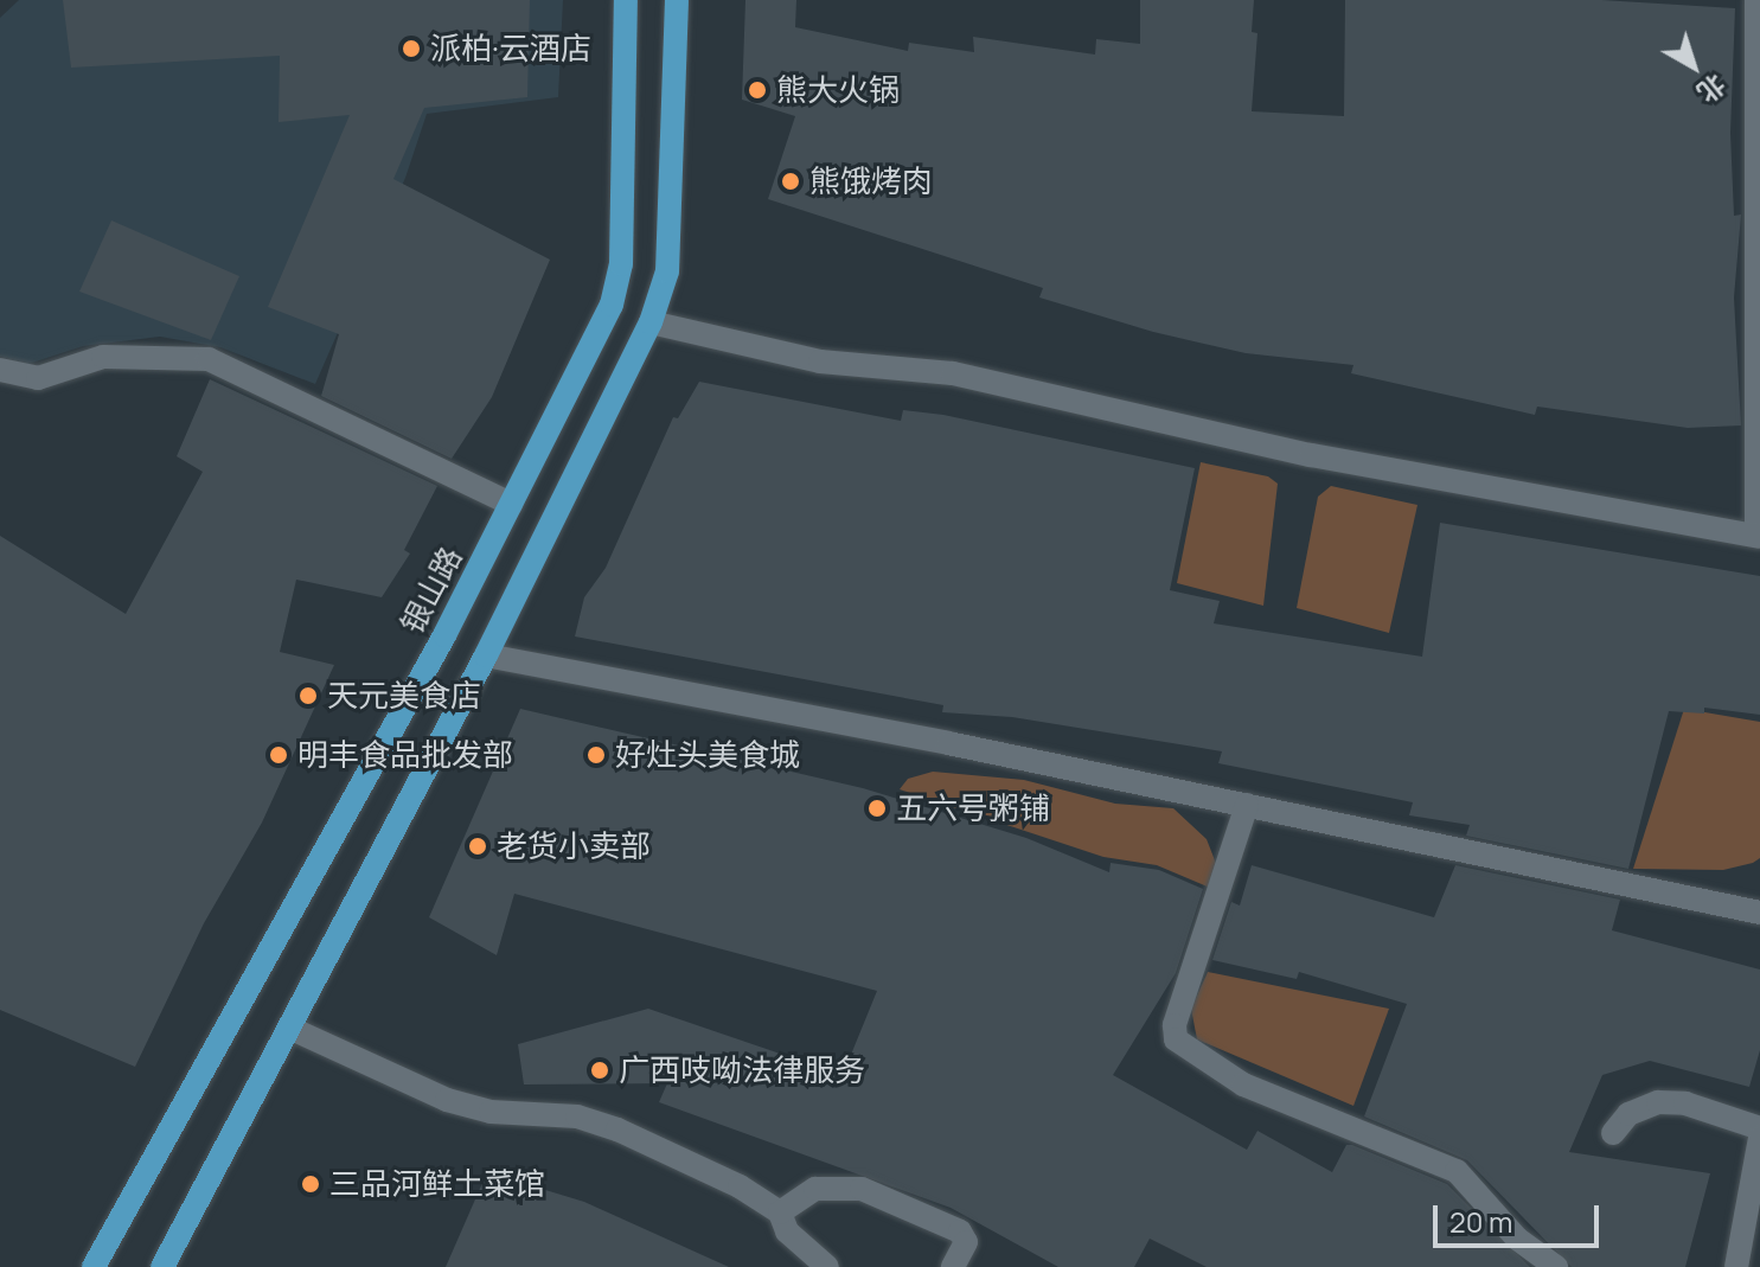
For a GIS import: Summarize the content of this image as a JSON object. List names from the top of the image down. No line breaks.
{"streets":{"main road":["银山路"]},"places":["派柏·云酒店","熊大火锅","熊饿烤肉","天元美食店","明丰食品批发部","好灶头美食城","五六号粥铺","老货小卖部","广西吱呦法律服务","三品河鲜土菜馆"],"scale_bar":"20 m","north":"bottom right"}
